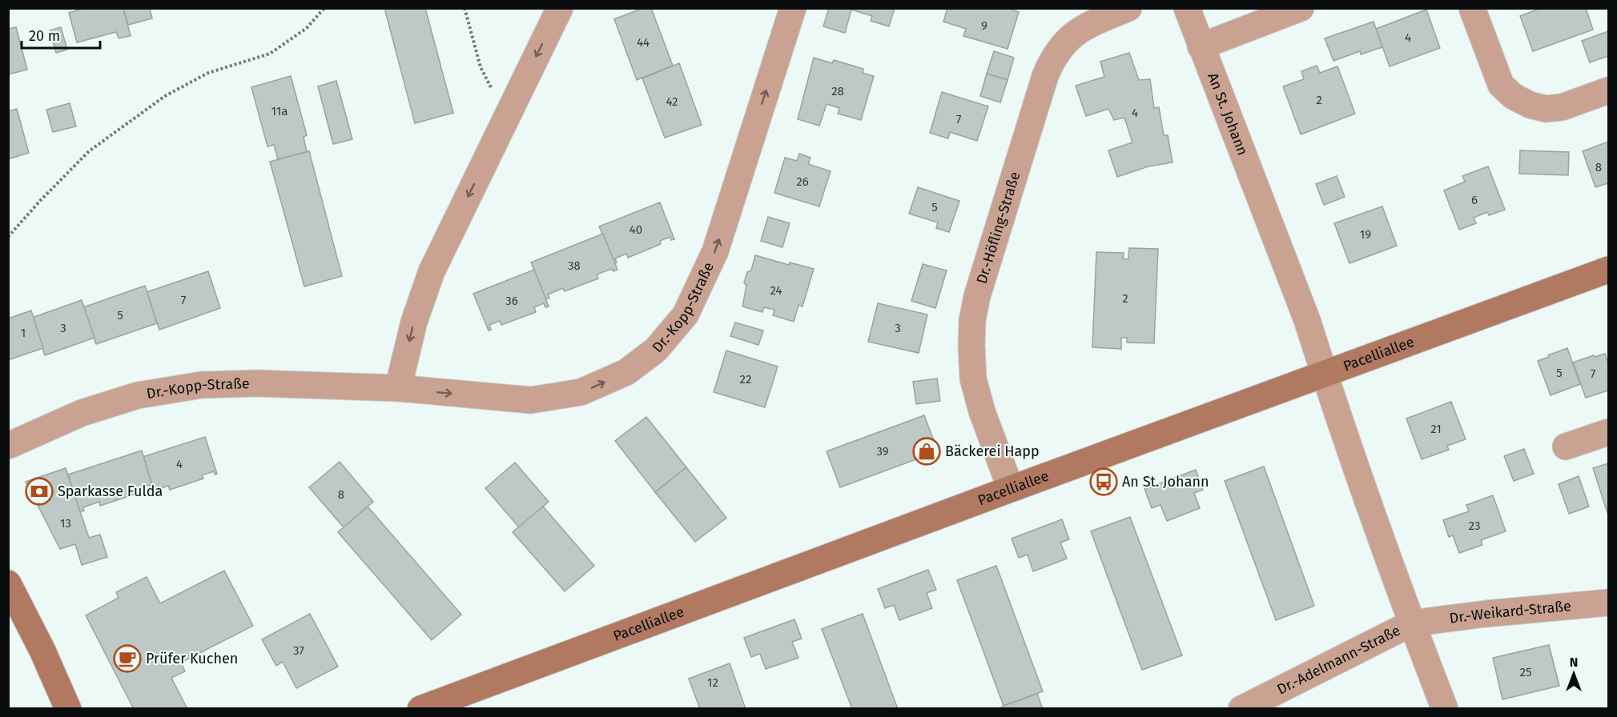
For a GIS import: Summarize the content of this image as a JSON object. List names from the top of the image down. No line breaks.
{"streets":{"main road":["Pacelliallee"],"street":["An St. Johann","Dr.-Höfling-Straße","Dr.-Kopp-Straße","Dr.-Weikard-Straße","Dr.-Adelmann-Straße"]},"crossings":[["An St. Johann","Pacelliallee"],["An St. Johann","Dr.-Weikard-Straße"],["An St. Johann","Dr.-Adelmann-Straße"],["Dr.-Höfling-Straße","Pacelliallee"],["Dr.-Weikard-Straße","Dr.-Adelmann-Straße"]],"places":{"shop":["Bäckerei Happ"],"bus stop":["An St. Johann"],"bank":["Sparkasse Fulda"],"cafe":["Prüfer Kuchen"]},"house_numbers":["9","4","44","28","2","42","11a","4","7","8","26","6","5","40","19","38","24","2","7","36","5","3","3","1","5","7","22","21","39","4","8","13","23","37","25","12"],"scale_bar":"20 m","north":"top"}
